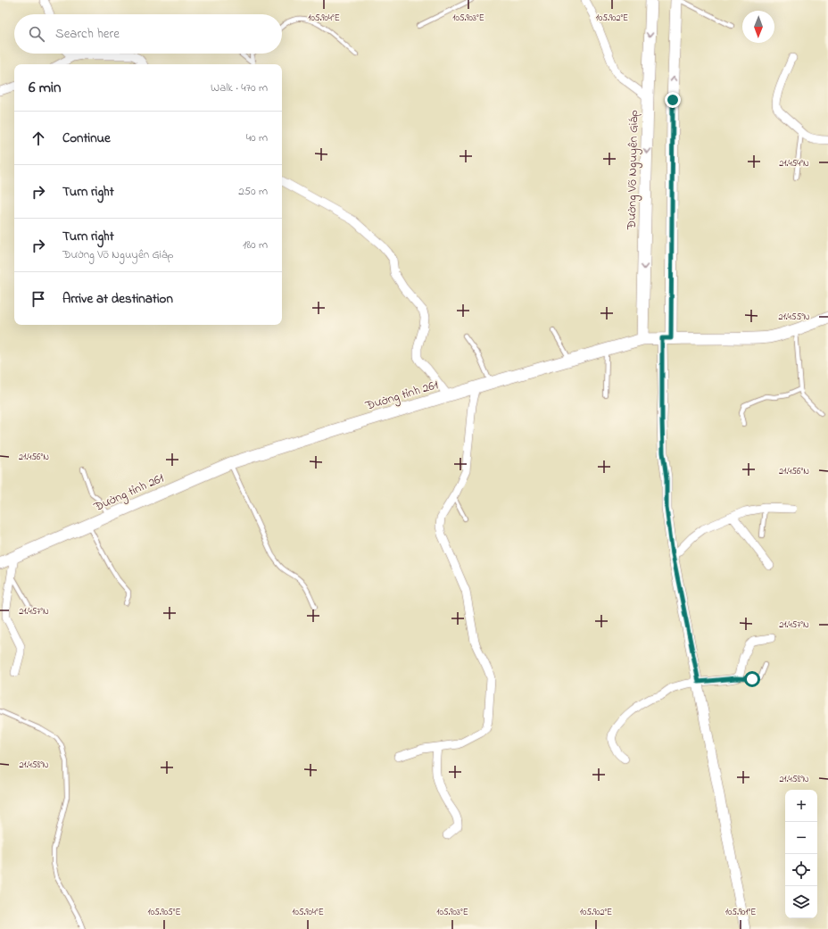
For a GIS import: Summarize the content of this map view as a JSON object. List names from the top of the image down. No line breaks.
{"streets":{"main road":["Đường Võ Nguyên Giáp","Đường tỉnh 261"]},"crossings":[["Đường Võ Nguyên Giáp","Đường tỉnh 261"]],"north":"bottom","page":{"search":"Search here","heading":["6 min","Walk · 470 m"],"list":[["Continue","40 m"],["Turn right","250 m"],["Turn right","Đường Võ Nguyên Giáp","180 m"],"Arrive at destination"],"map_buttons":["+","−"]},"coordinates":["105.904°E","105.903°E","105.902°E","21.454°N","21.455°N","21.456°N","21.457°N","21.458°N","105.905°E","105.901°E"]}
